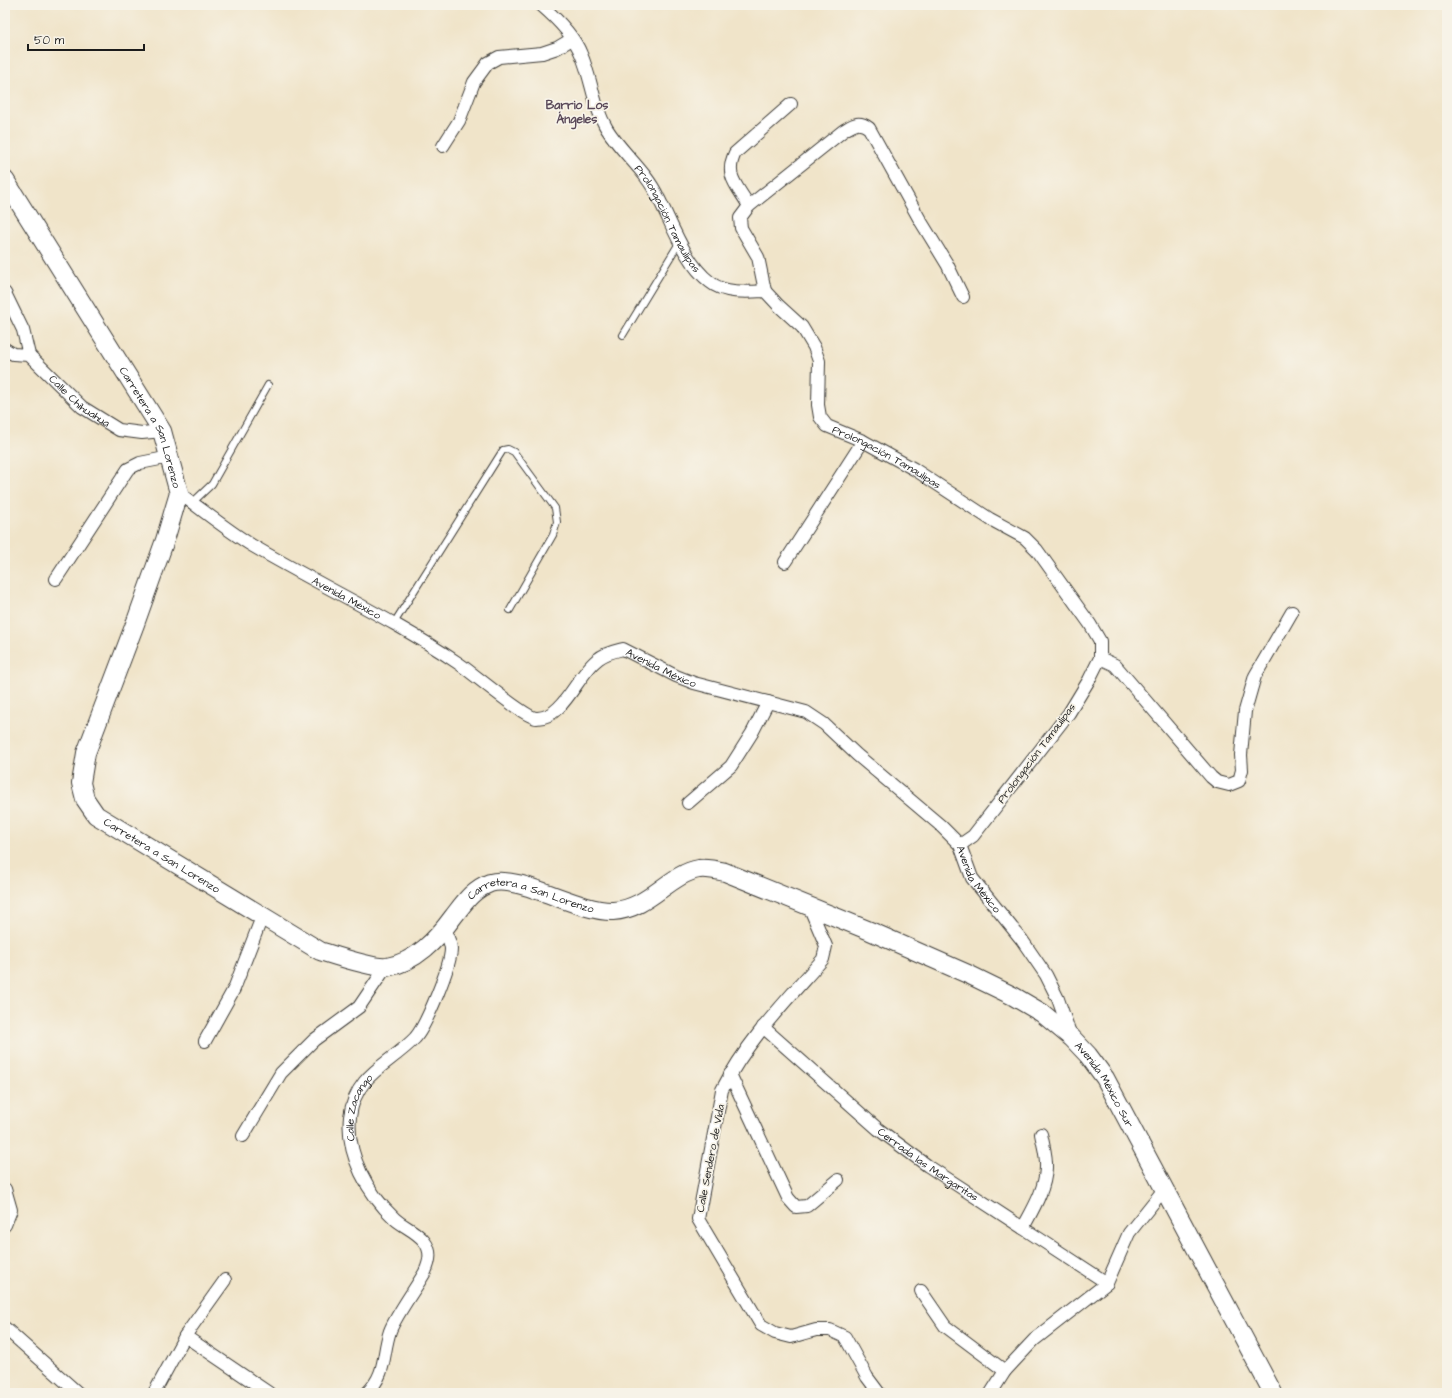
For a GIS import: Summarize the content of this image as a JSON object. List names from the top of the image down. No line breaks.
{"streets":{"street":["Prolongación Tamaulipas","Calle Chihuahua","Carretera a San Lorenzo","Avenida México","Avenida México Sur","Calle Zacango","Calle Sendero de Vida","Cerrada las Margaritas"]},"crossings":[["Prolongación Tamaulipas","Avenida México"],["Calle Chihuahua","Carretera a San Lorenzo"],["Carretera a San Lorenzo","Avenida México"],["Carretera a San Lorenzo","Avenida México Sur"],["Carretera a San Lorenzo","Calle Zacango"],["Carretera a San Lorenzo","Calle Sendero de Vida"],["Avenida México","Avenida México Sur"],["Avenida México Sur","Calle Sendero de Vida"],["Calle Sendero de Vida","Cerrada las Margaritas"]],"districts":["Barrio Los Ángeles"],"scale_bar":"50 m"}
